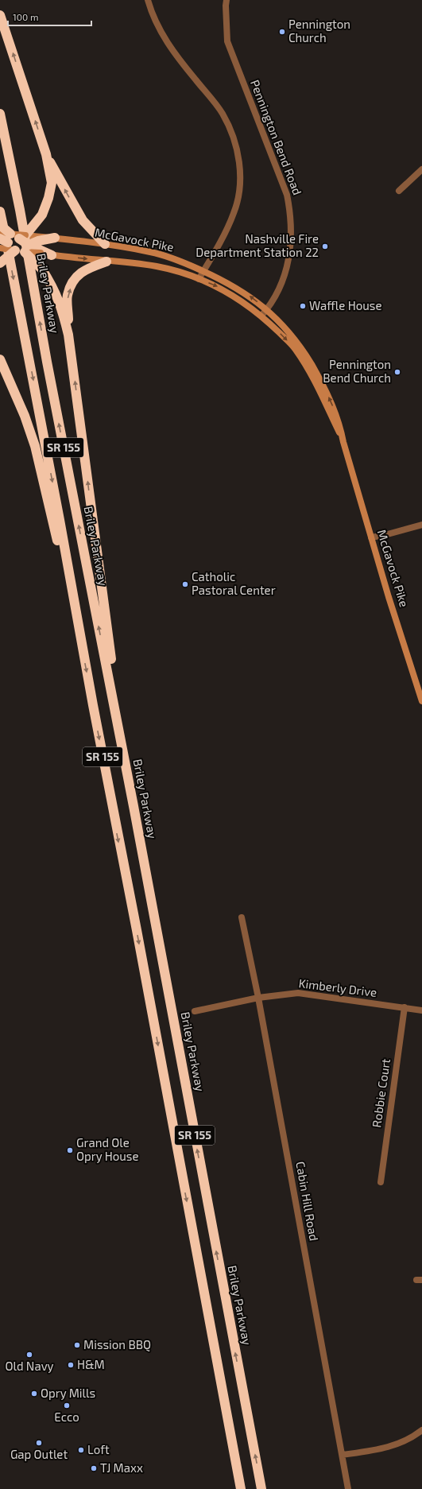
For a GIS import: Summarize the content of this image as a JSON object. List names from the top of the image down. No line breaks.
{"streets":{"highway":["Briley Parkway","SR 155"],"main road":["McGavock Pike"],"street":["Pennington Bend Road","Kimberly Drive","Robbie Court","Cabin Hill Road"]},"crossings":[["Pennington Bend Road","McGavock Pike"],["Kimberly Drive","Robbie Court"],["Kimberly Drive","Cabin Hill Road"]],"places":["Pennington Church","Nashville Fire Department Station 22","Waffle House","Pennington Bend Church","Catholic Pastoral Center","Grand Ole Opry House","Mission BBQ","Old Navy","H&M","Opry Mills","Ecco","Gap Outlet","Loft","TJ Maxx"],"scale_bar":"100 m"}
